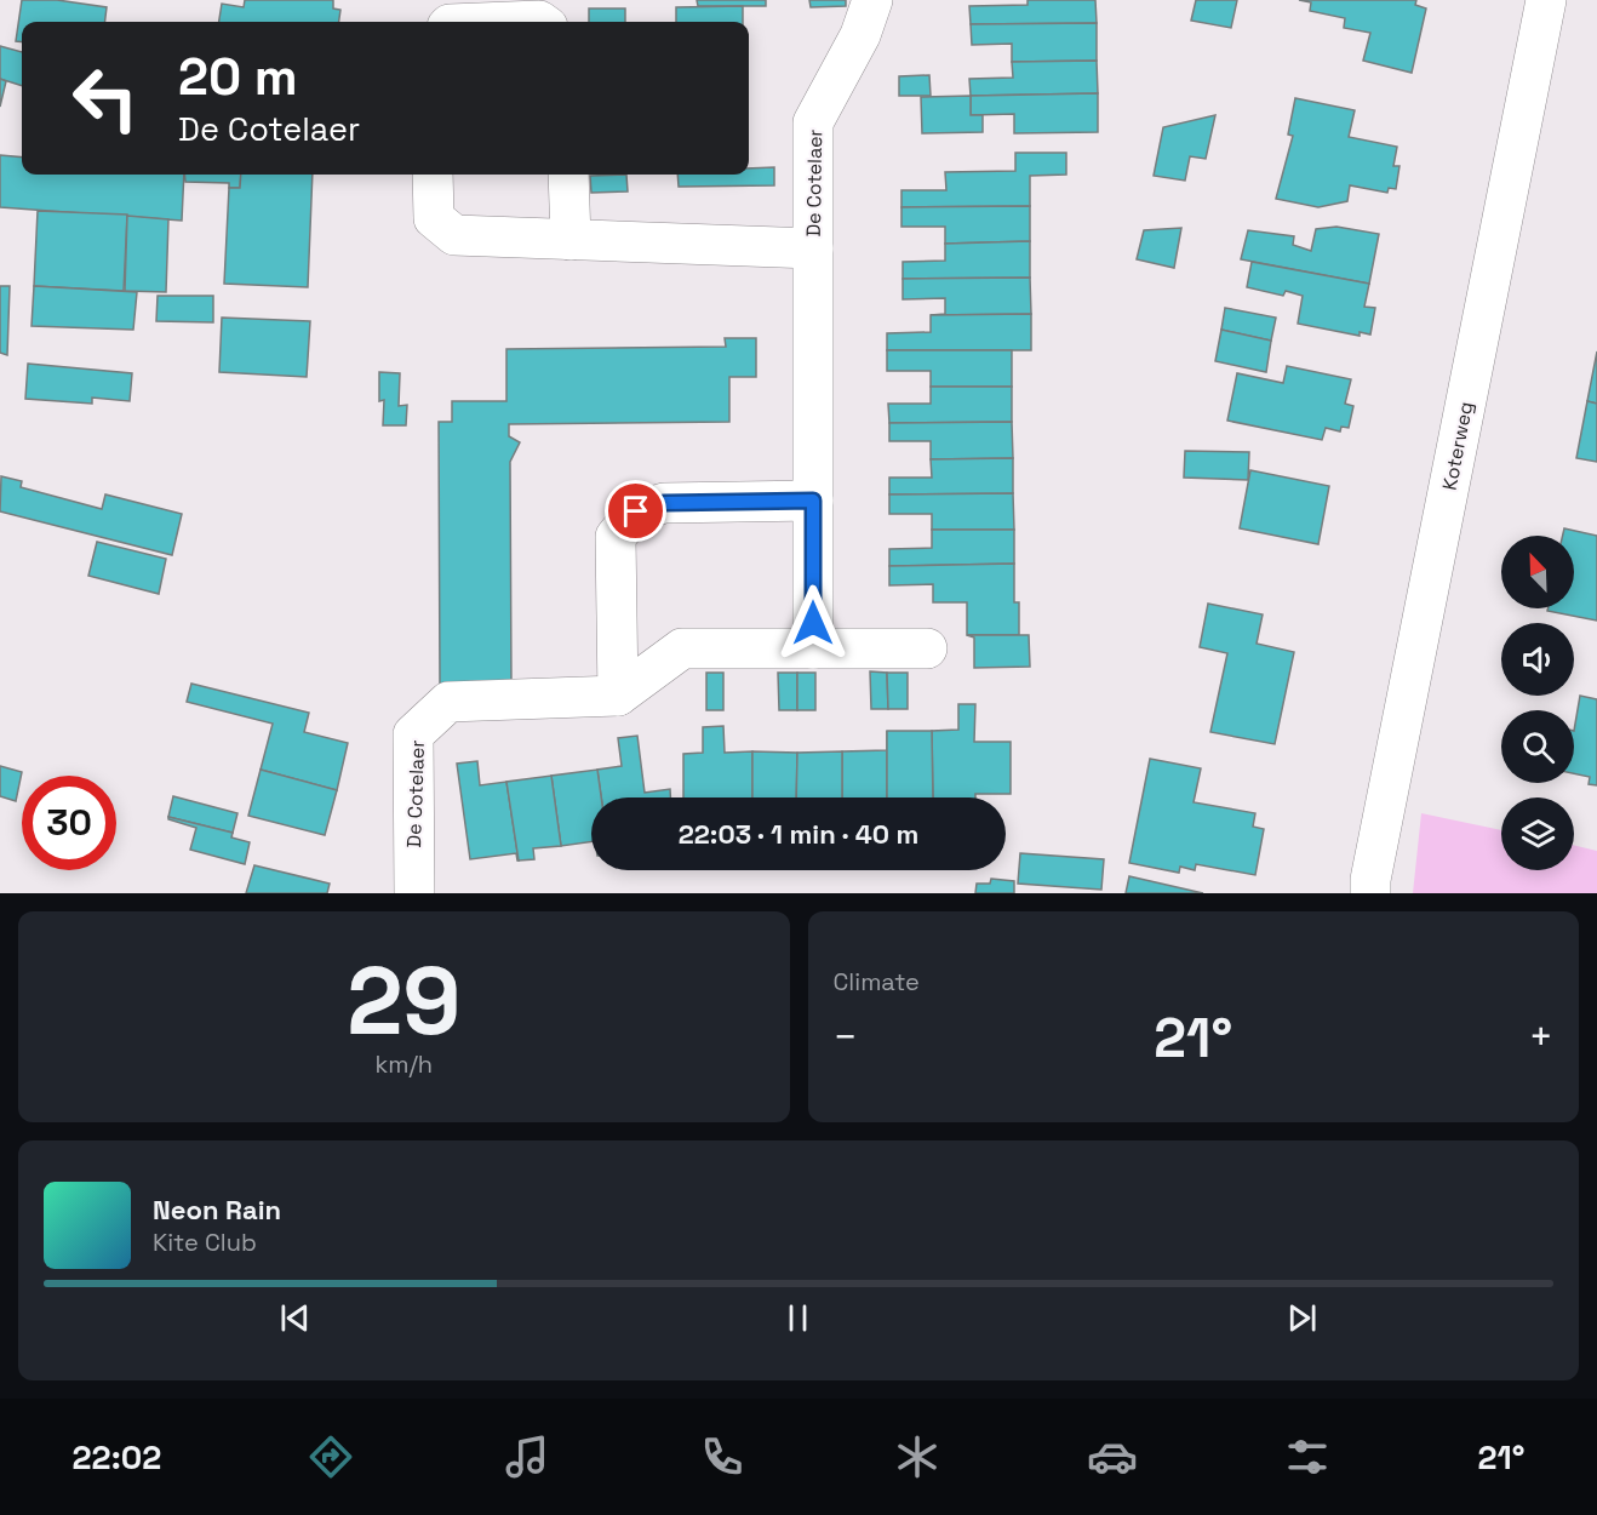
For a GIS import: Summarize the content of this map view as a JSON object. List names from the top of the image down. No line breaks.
{"streets":{"street":["De Cotelaer","Koterweg"]},"north":"top left","page":{"turn":["20 m","De Cotelaer"],"limit":"30","trip":"22:03 · 1 min · 40 m","tile":[["29","km/h"],"Climate"],"heat":["−","21°","+"],"song":["Neon Rain","Kite Club"],"tabs":["22:02","21°"]}}
